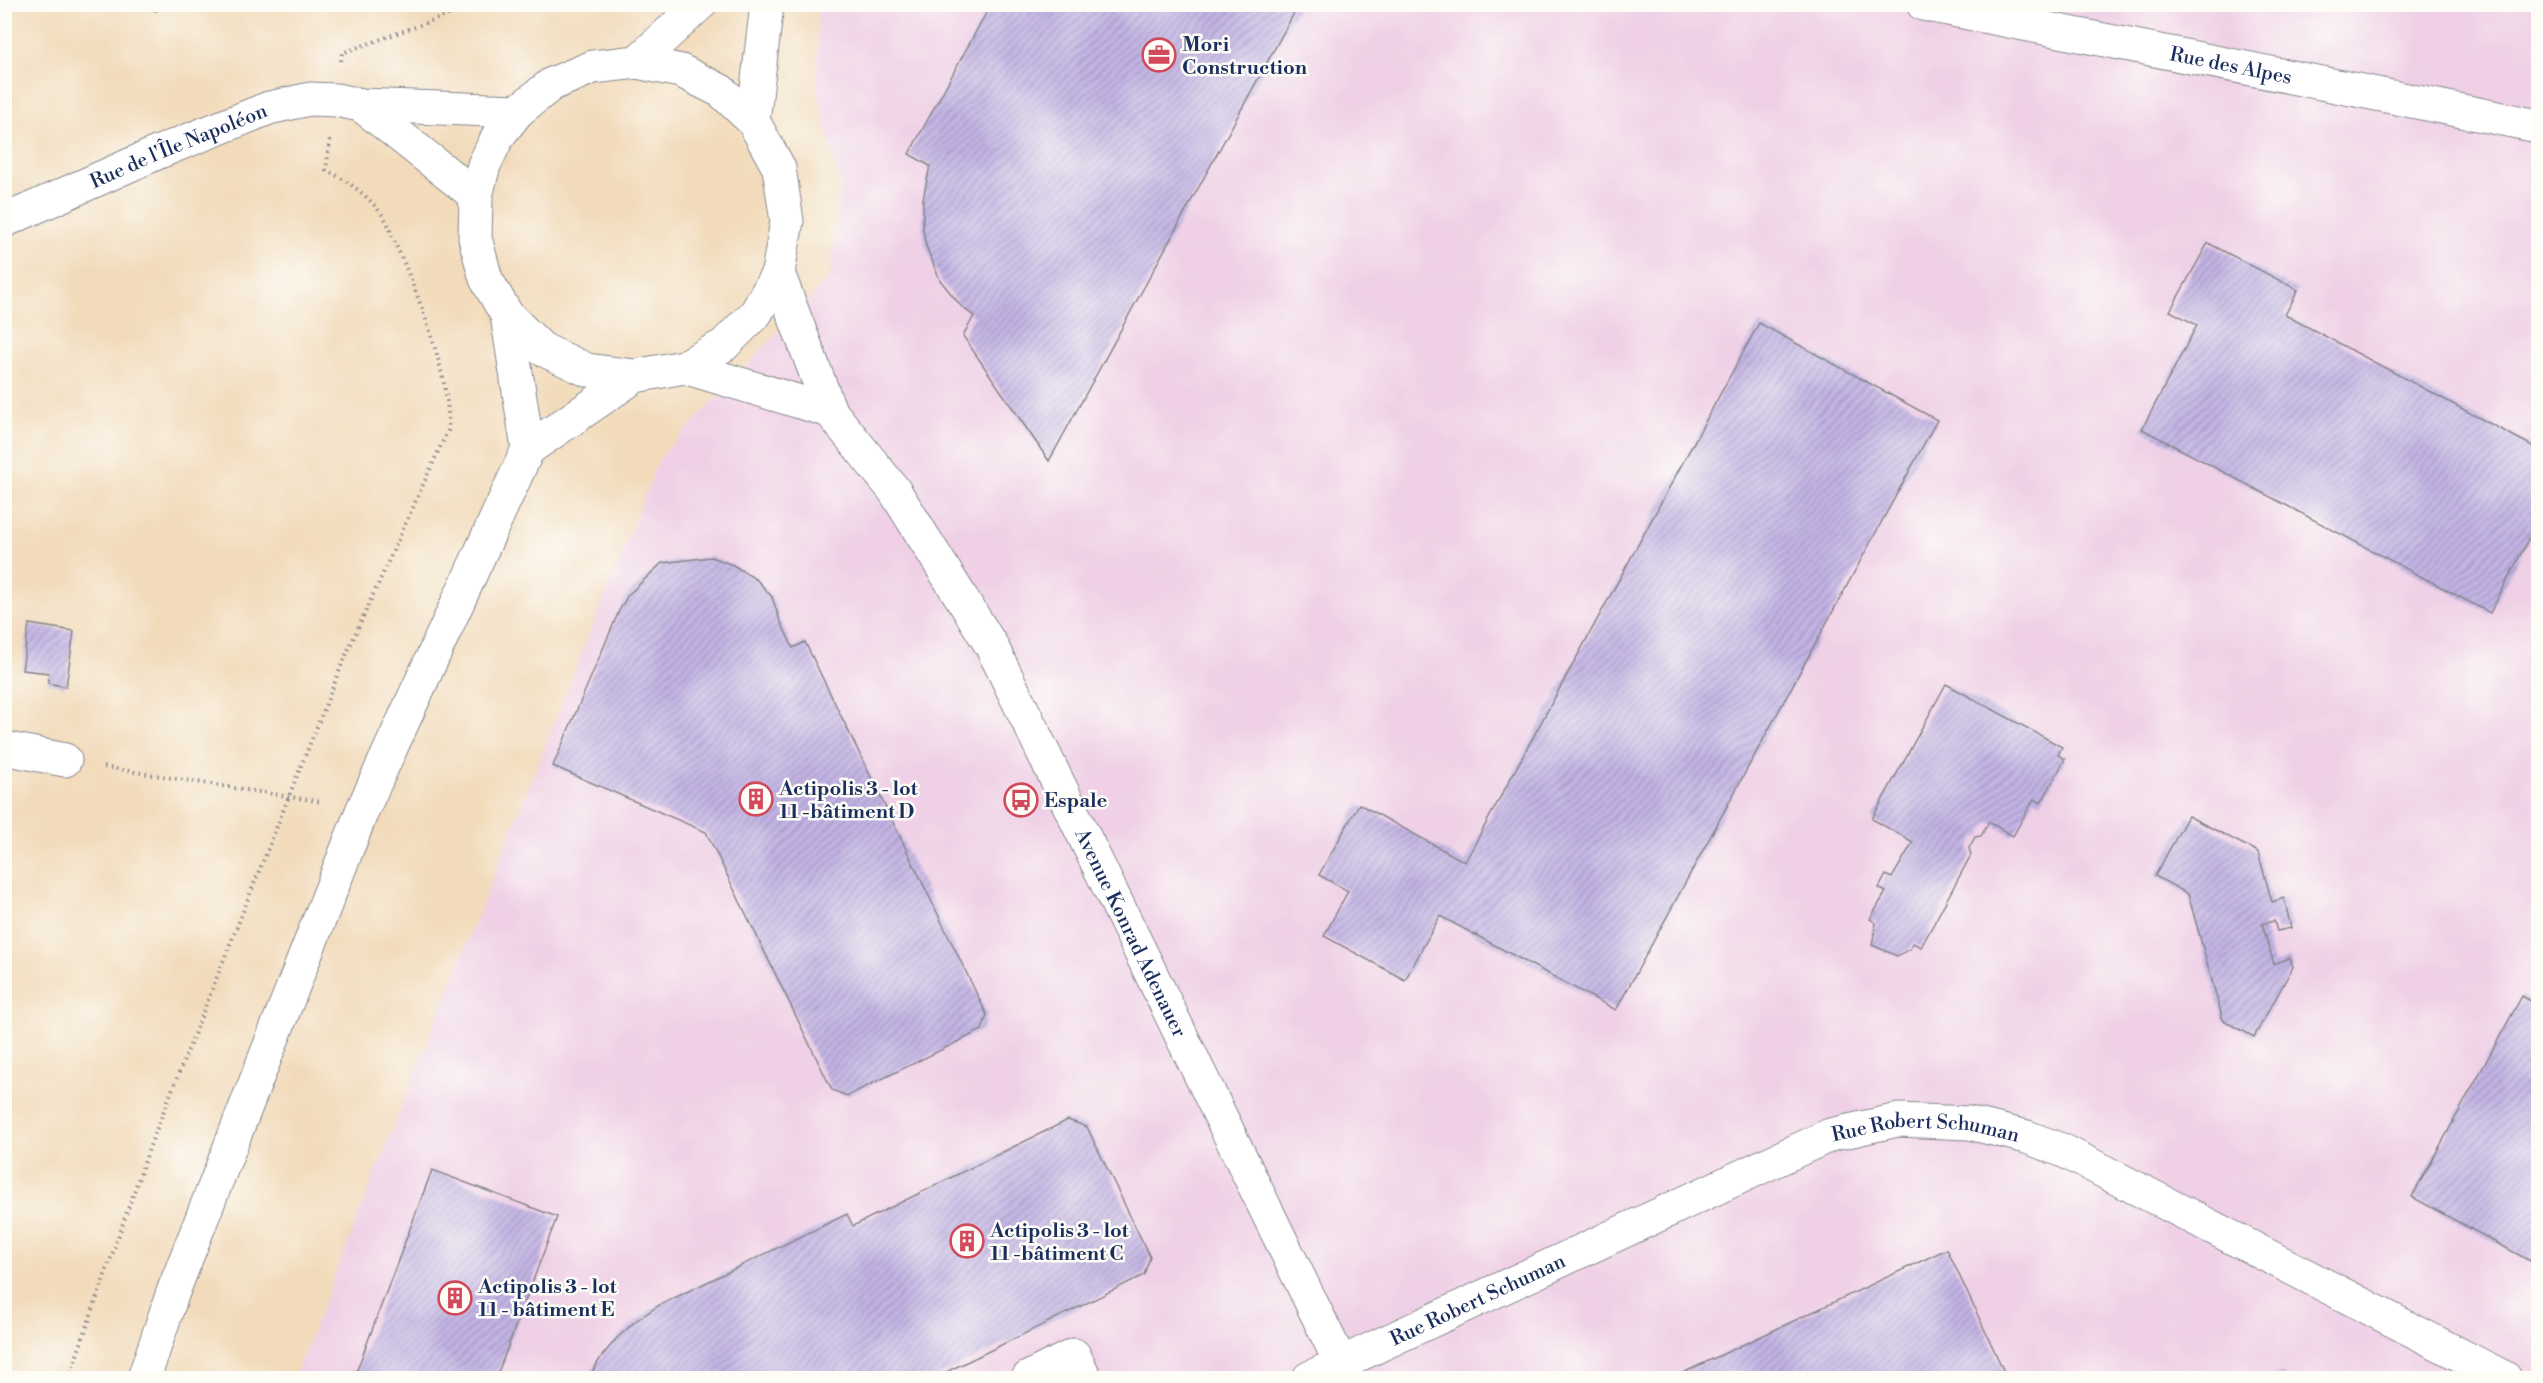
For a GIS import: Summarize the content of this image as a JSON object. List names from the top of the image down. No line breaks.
{"streets":{"street":["Rue des Alpes","Rue de l'Île Napoléon","Avenue Konrad Adenauer","Rue Robert Schuman"]},"crossings":[["Avenue Konrad Adenauer","Rue Robert Schuman"]],"places":{"office":["Mori Construction"],"building":["Actipolis 3 - lot 11 -bâtiment D","Actipolis 3 - lot 11 -bâtiment C","Actipolis 3 - lot 11 - bâtiment E"],"bus stop":["Espale"]}}
